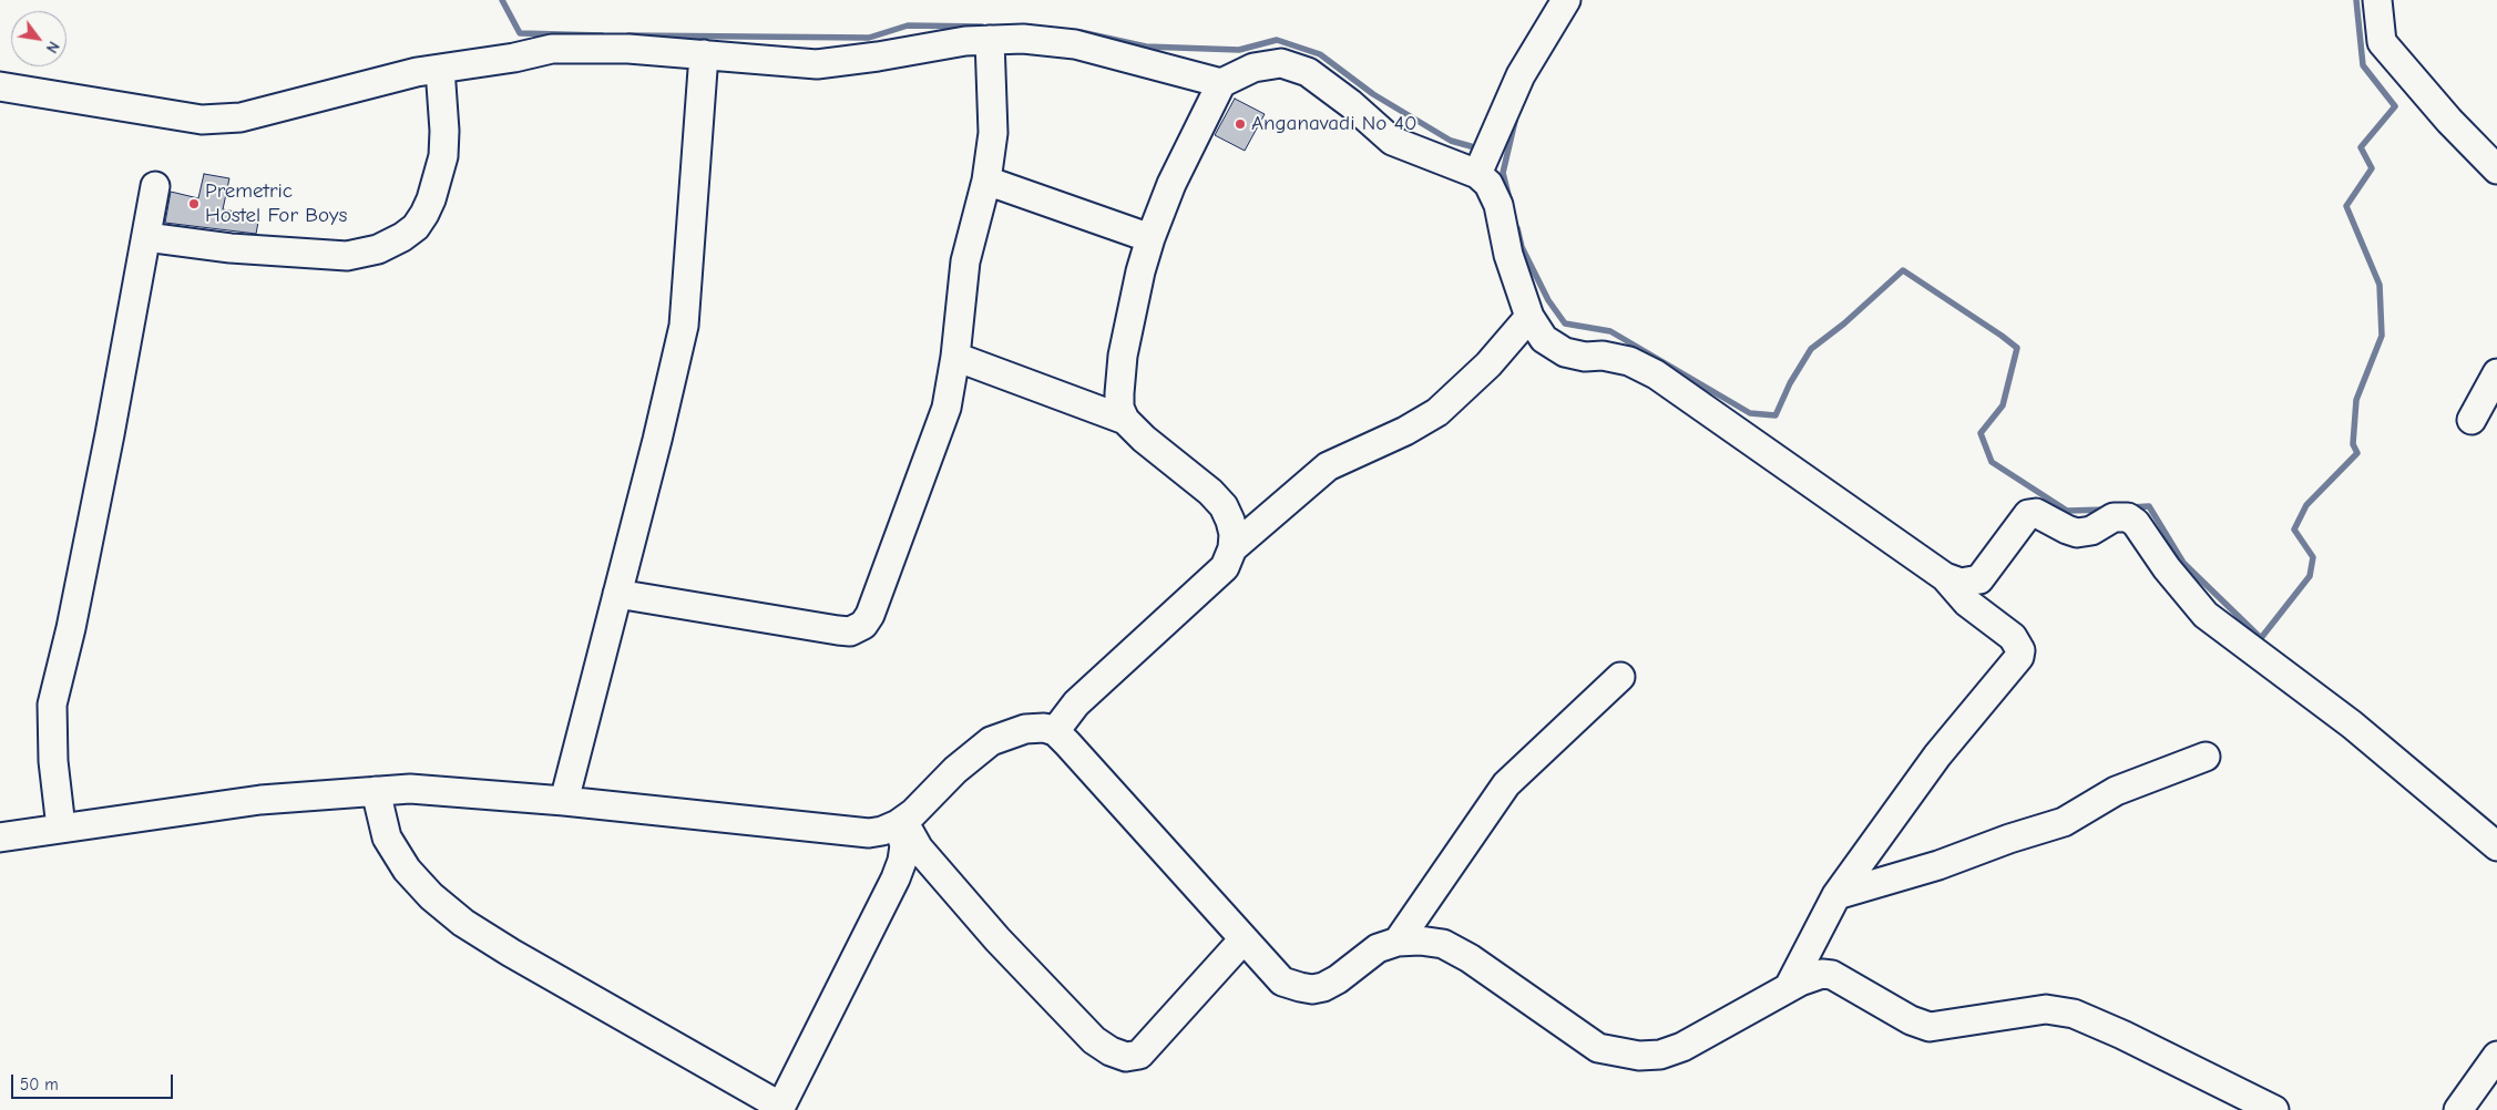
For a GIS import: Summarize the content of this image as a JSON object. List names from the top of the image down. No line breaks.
{"places":["Anganavadi No 40","Premetric Hostel For Boys"],"scale_bar":"50 m","north":"bottom right"}
